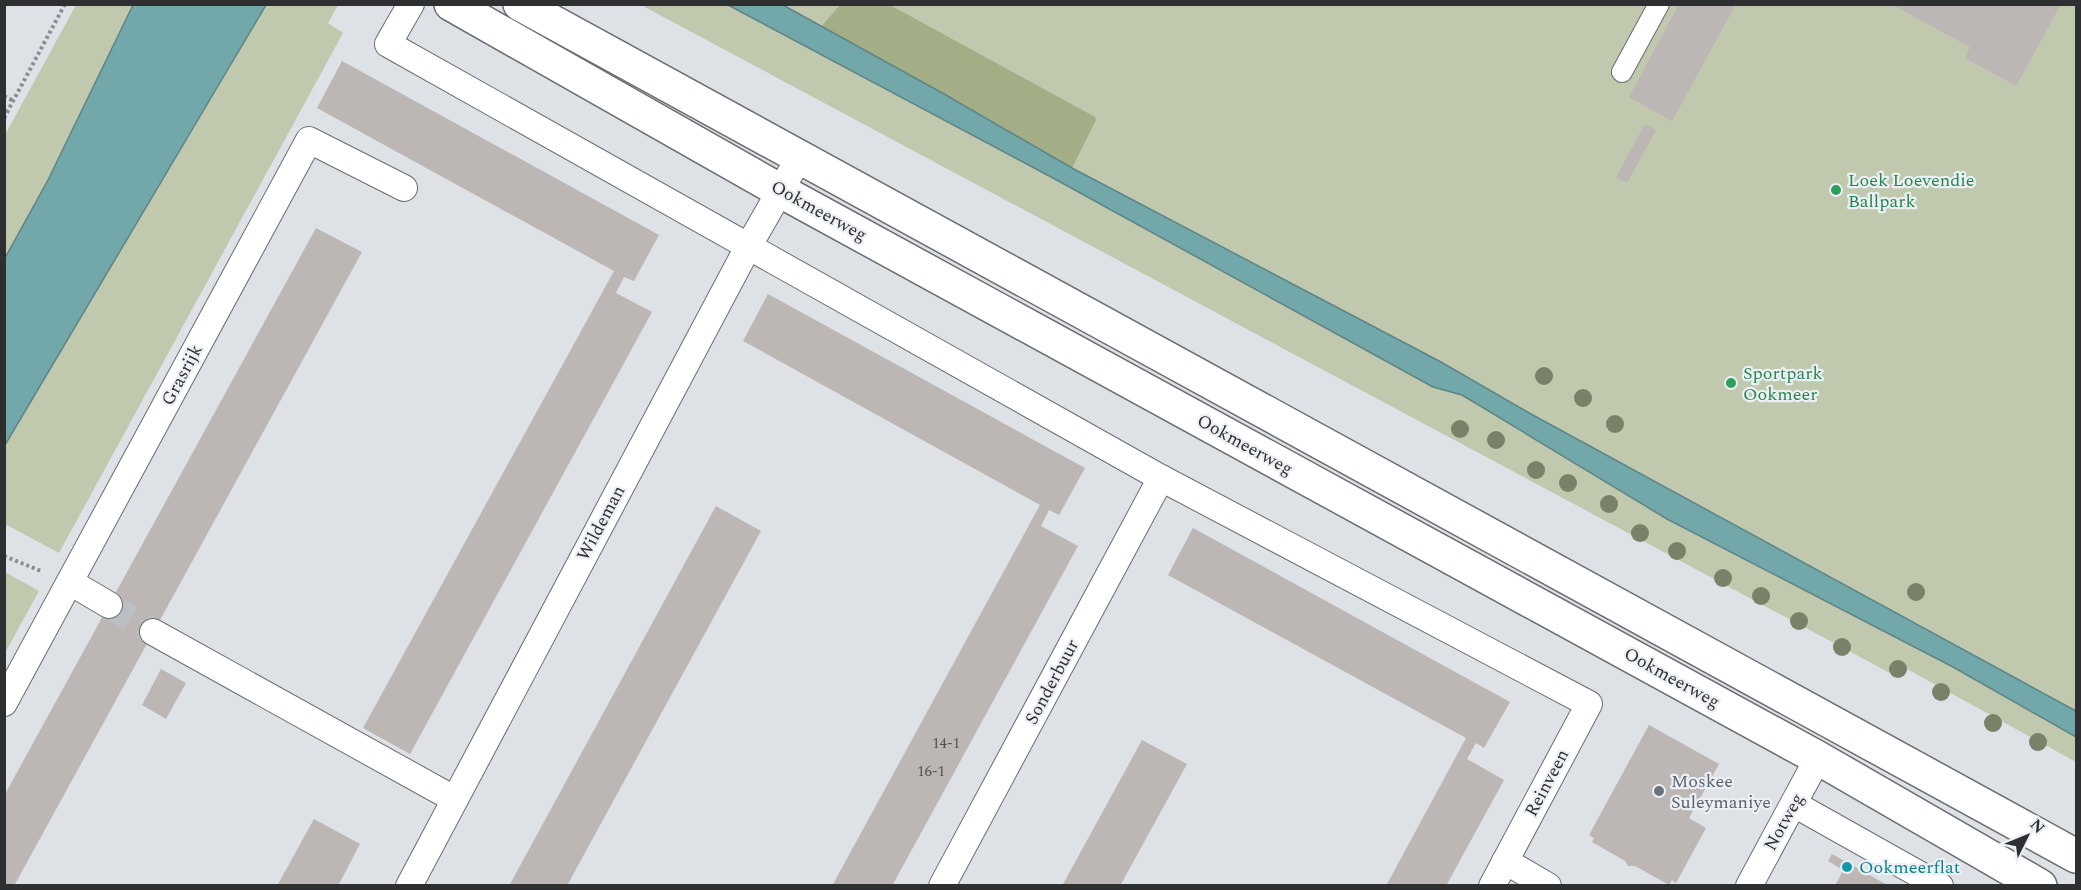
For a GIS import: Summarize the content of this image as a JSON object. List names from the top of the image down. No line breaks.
{"streets":{"main road":["Ookmeerweg"],"street":["Grasrijk","Wildeman","Sonderbuur","Reinveen","Notweg"]},"crossings":[["Ookmeerweg","Wildeman"],["Ookmeerweg","Notweg"],["Sonderbuur","Reinveen"]],"places":["Loek Loevendie Ballpark","Sportpark Ookmeer","Moskee Suleymaniye","Ookmeerflat"],"house_numbers":["14-1","16-1"],"north":"top right"}
